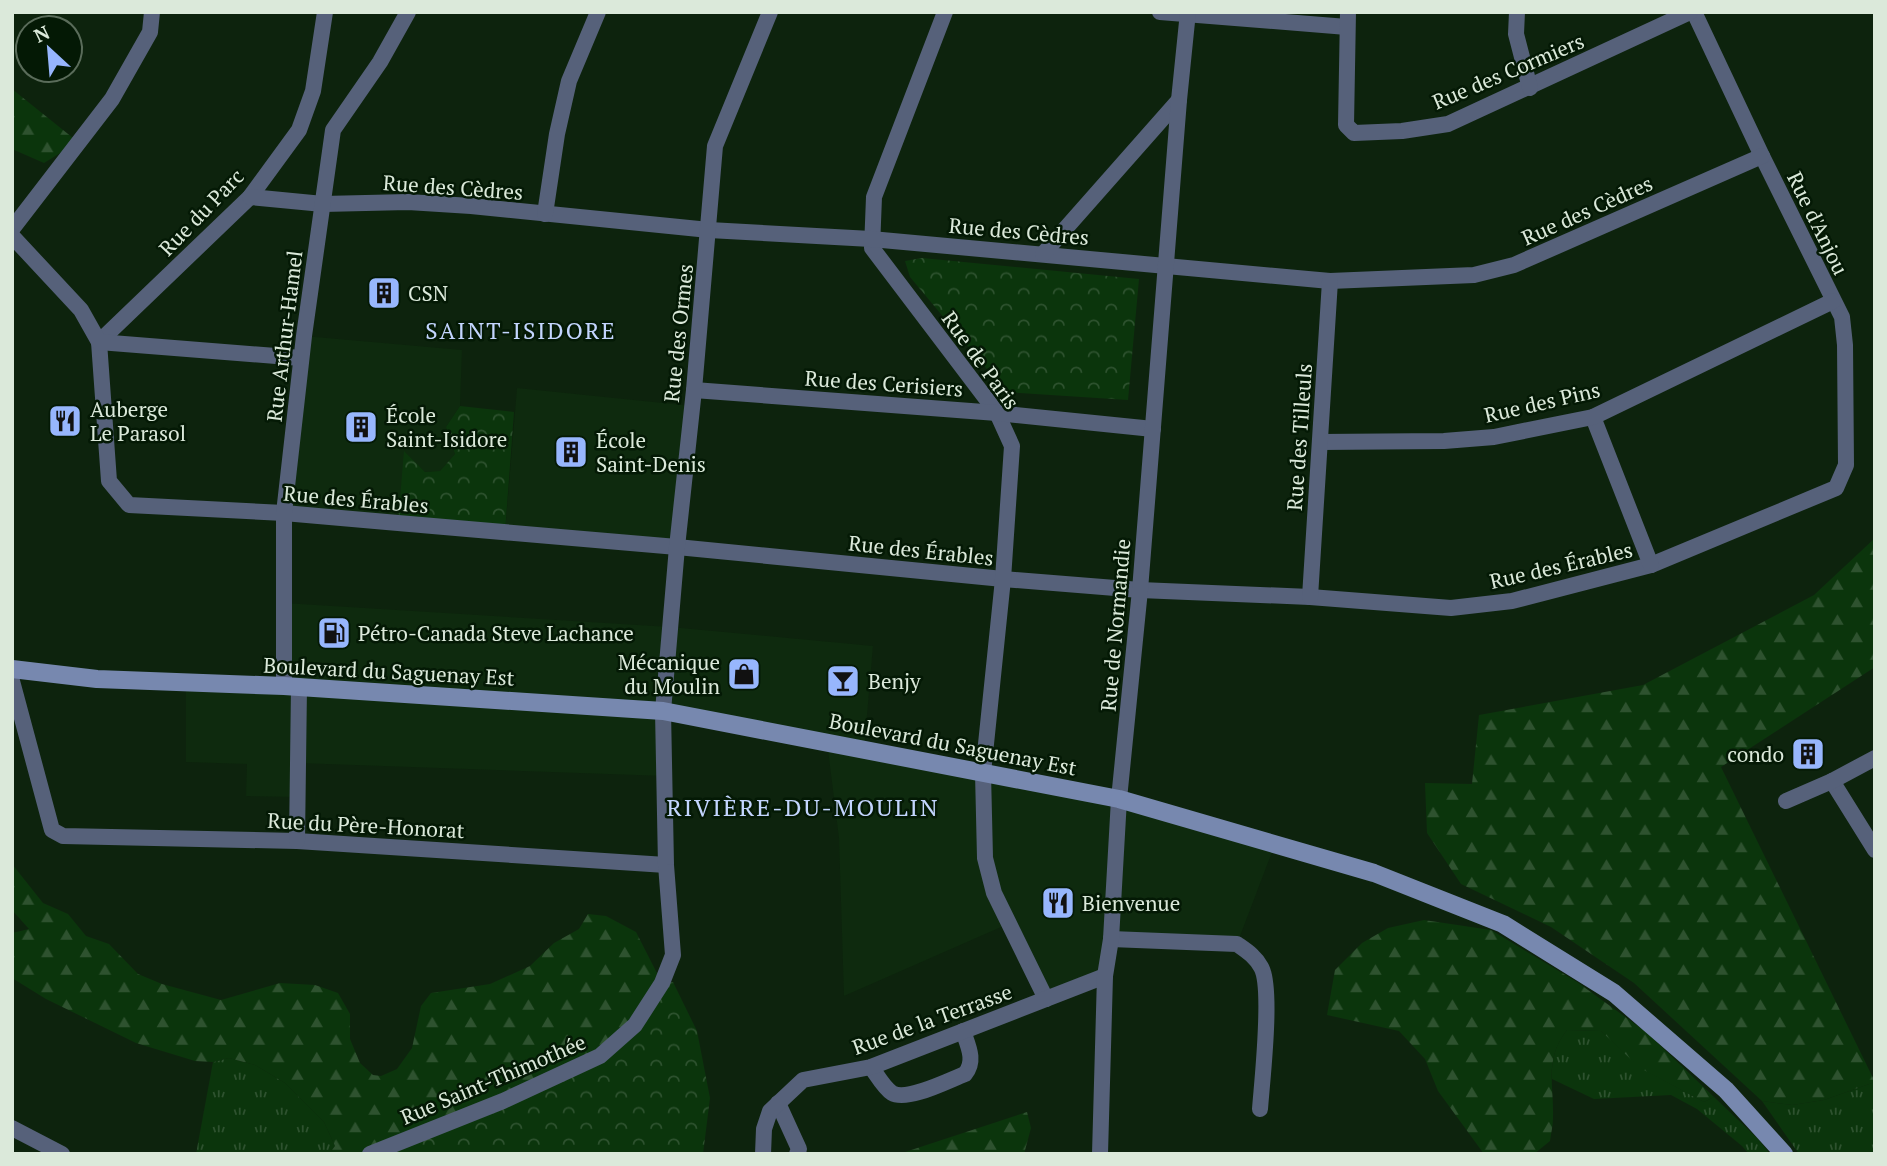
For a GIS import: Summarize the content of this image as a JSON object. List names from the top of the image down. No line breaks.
{"streets":{"main road":["Boulevard du Saguenay Est"],"street":["Rue des Cormiers","Rue des Cèdres","Rue du Parc","Rue d'Anjou","Rue des Ormes","Rue Arthur-Hamel","Rue de Paris","Rue des Cerisiers","Rue des Pins","Rue des Tilleuls","Rue des Érables","Rue de Normandie","Rue du Père-Honorat","Rue de la Terrasse","Rue Saint-Thimothée"]},"crossings":[["Rue des Cormiers","Rue d'Anjou"],["Rue des Cèdres","Rue du Parc"],["Rue des Cèdres","Rue d'Anjou"],["Rue des Cèdres","Rue des Ormes"],["Rue des Cèdres","Rue Arthur-Hamel"],["Rue des Cèdres","Rue de Paris"],["Rue des Cèdres","Rue des Tilleuls"],["Rue des Cèdres","Rue de Normandie"],["Rue du Parc","Rue des Érables"],["Rue d'Anjou","Rue des Pins"],["Rue d'Anjou","Rue des Érables"],["Rue des Ormes","Rue des Cerisiers"],["Rue des Ormes","Rue des Érables"],["Rue des Ormes","Boulevard du Saguenay Est"],["Rue des Ormes","Rue Saint-Thimothée"],["Rue Arthur-Hamel","Rue des Érables"],["Rue Arthur-Hamel","Boulevard du Saguenay Est"],["Rue Arthur-Hamel","Rue du Père-Honorat"],["Rue de Paris","Rue des Cerisiers"],["Rue de Paris","Rue des Érables"],["Rue de Paris","Boulevard du Saguenay Est"],["Rue de Paris","Rue de la Terrasse"],["Rue des Cerisiers","Rue de Normandie"],["Rue des Pins","Rue des Tilleuls"],["Rue des Tilleuls","Rue des Érables"],["Rue des Érables","Rue de Normandie"],["Rue de Normandie","Boulevard du Saguenay Est"],["Rue de Normandie","Rue de la Terrasse"],["Boulevard du Saguenay Est","Rue Saint-Thimothée"],["Rue du Père-Honorat","Rue Saint-Thimothée"]],"districts":["SAINT-ISIDORE","RIVIÈRE-DU-MOULIN"],"places":{"building":["CSN","École Saint-Isidore","École Saint-Denis","condo"],"restaurant":["Auberge Le Parasol","Bienvenue"],"fuel station":["Pétro-Canada Steve Lachance"],"shop":["Mécanique du Moulin"],"bar":["Benjy"]},"north":"top left"}
